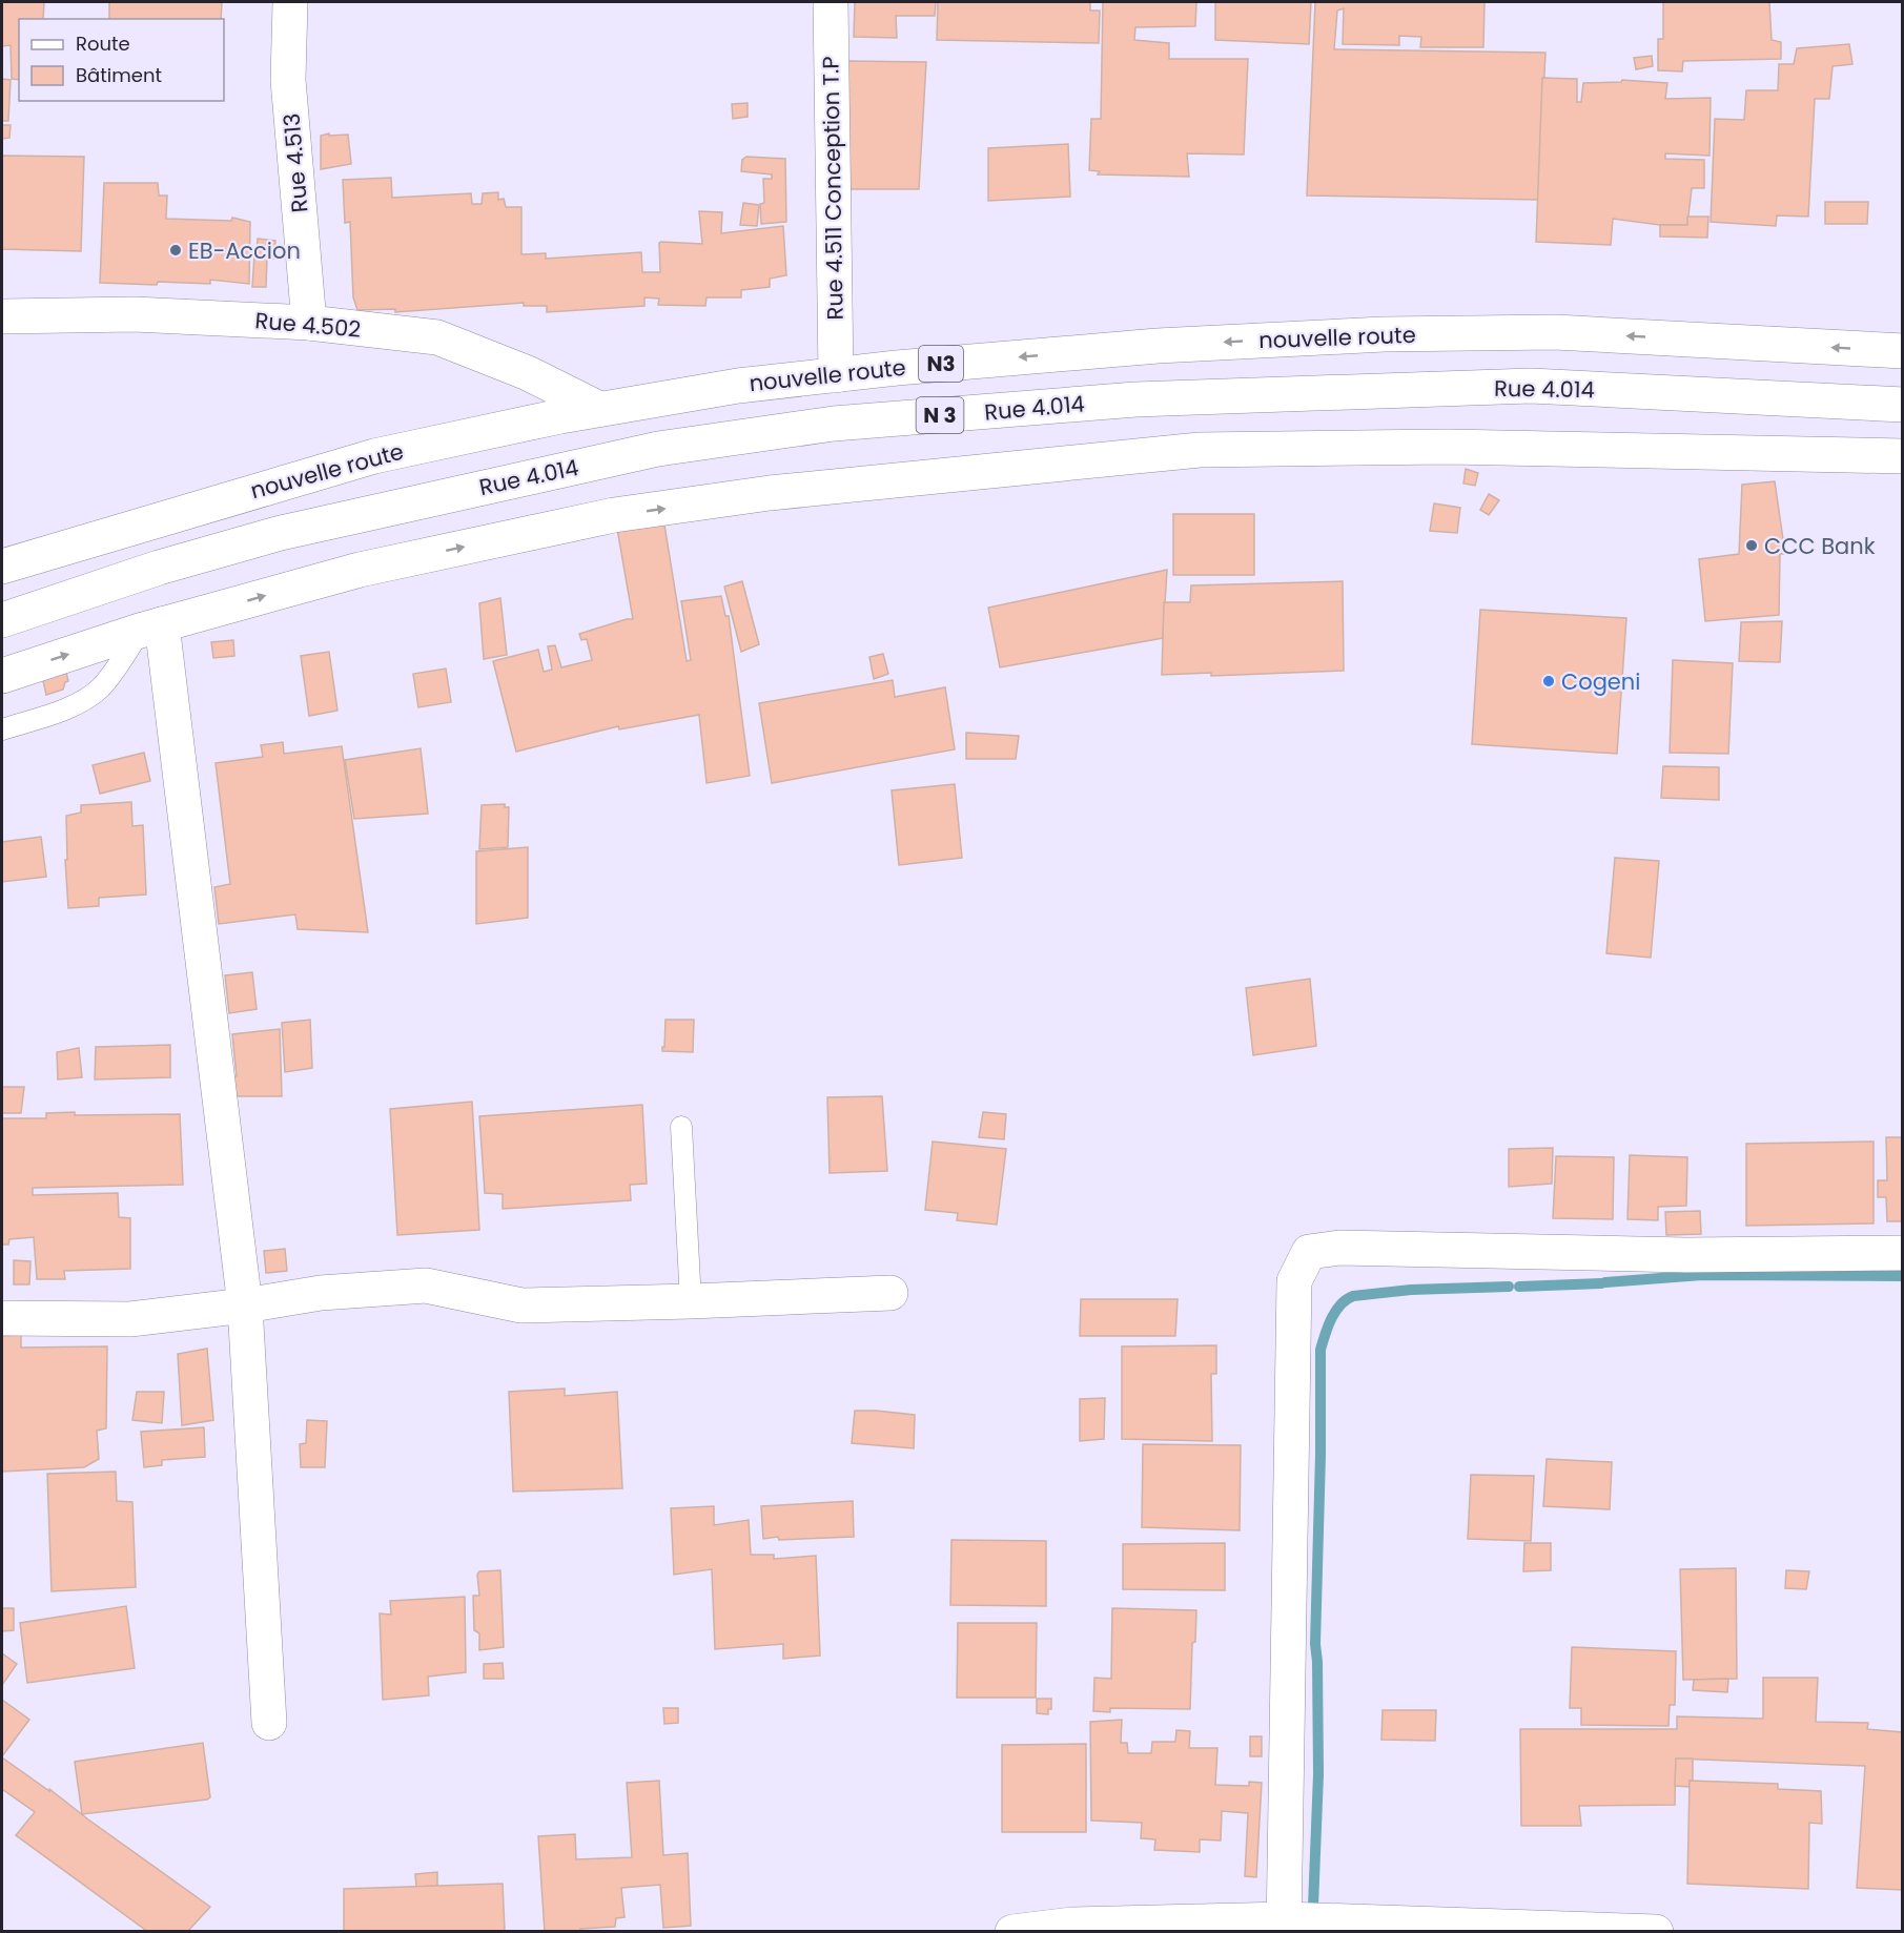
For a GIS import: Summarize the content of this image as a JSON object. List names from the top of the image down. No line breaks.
{"streets":{"main road":["Rue 4.513","Rue 4.511 Conception T.P","Rue 4.502","nouvelle route","N3","Rue 4.014","N 3"]},"crossings":[["Rue 4.513","Rue 4.502"],["Rue 4.511 Conception T.P","nouvelle route"],["Rue 4.502","nouvelle route"]],"places":["EB-Accion","CCC Bank","Cogeni"],"legend":["Route","Bâtiment"]}
